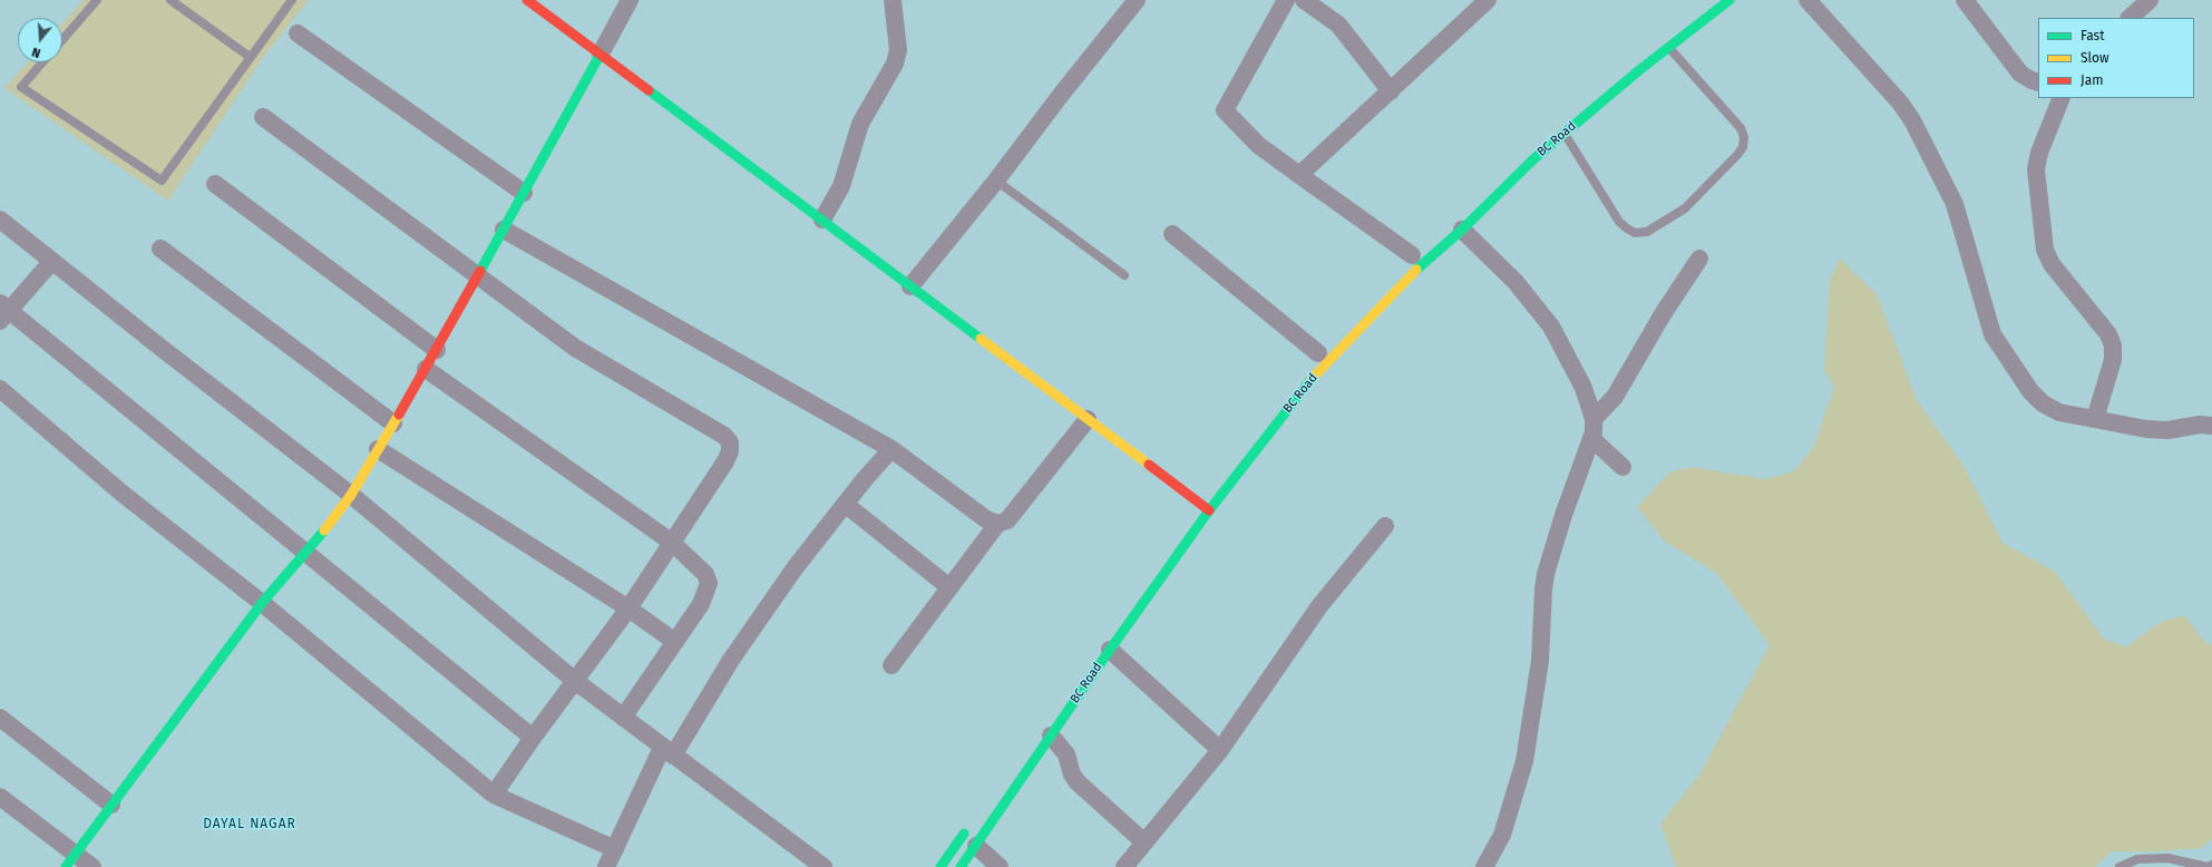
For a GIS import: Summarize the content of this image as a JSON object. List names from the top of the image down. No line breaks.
{"streets":{"street":["BC Road"]},"districts":["DAYAL NAGAR"],"legend":["Fast","Slow","Jam"],"north":"bottom"}
